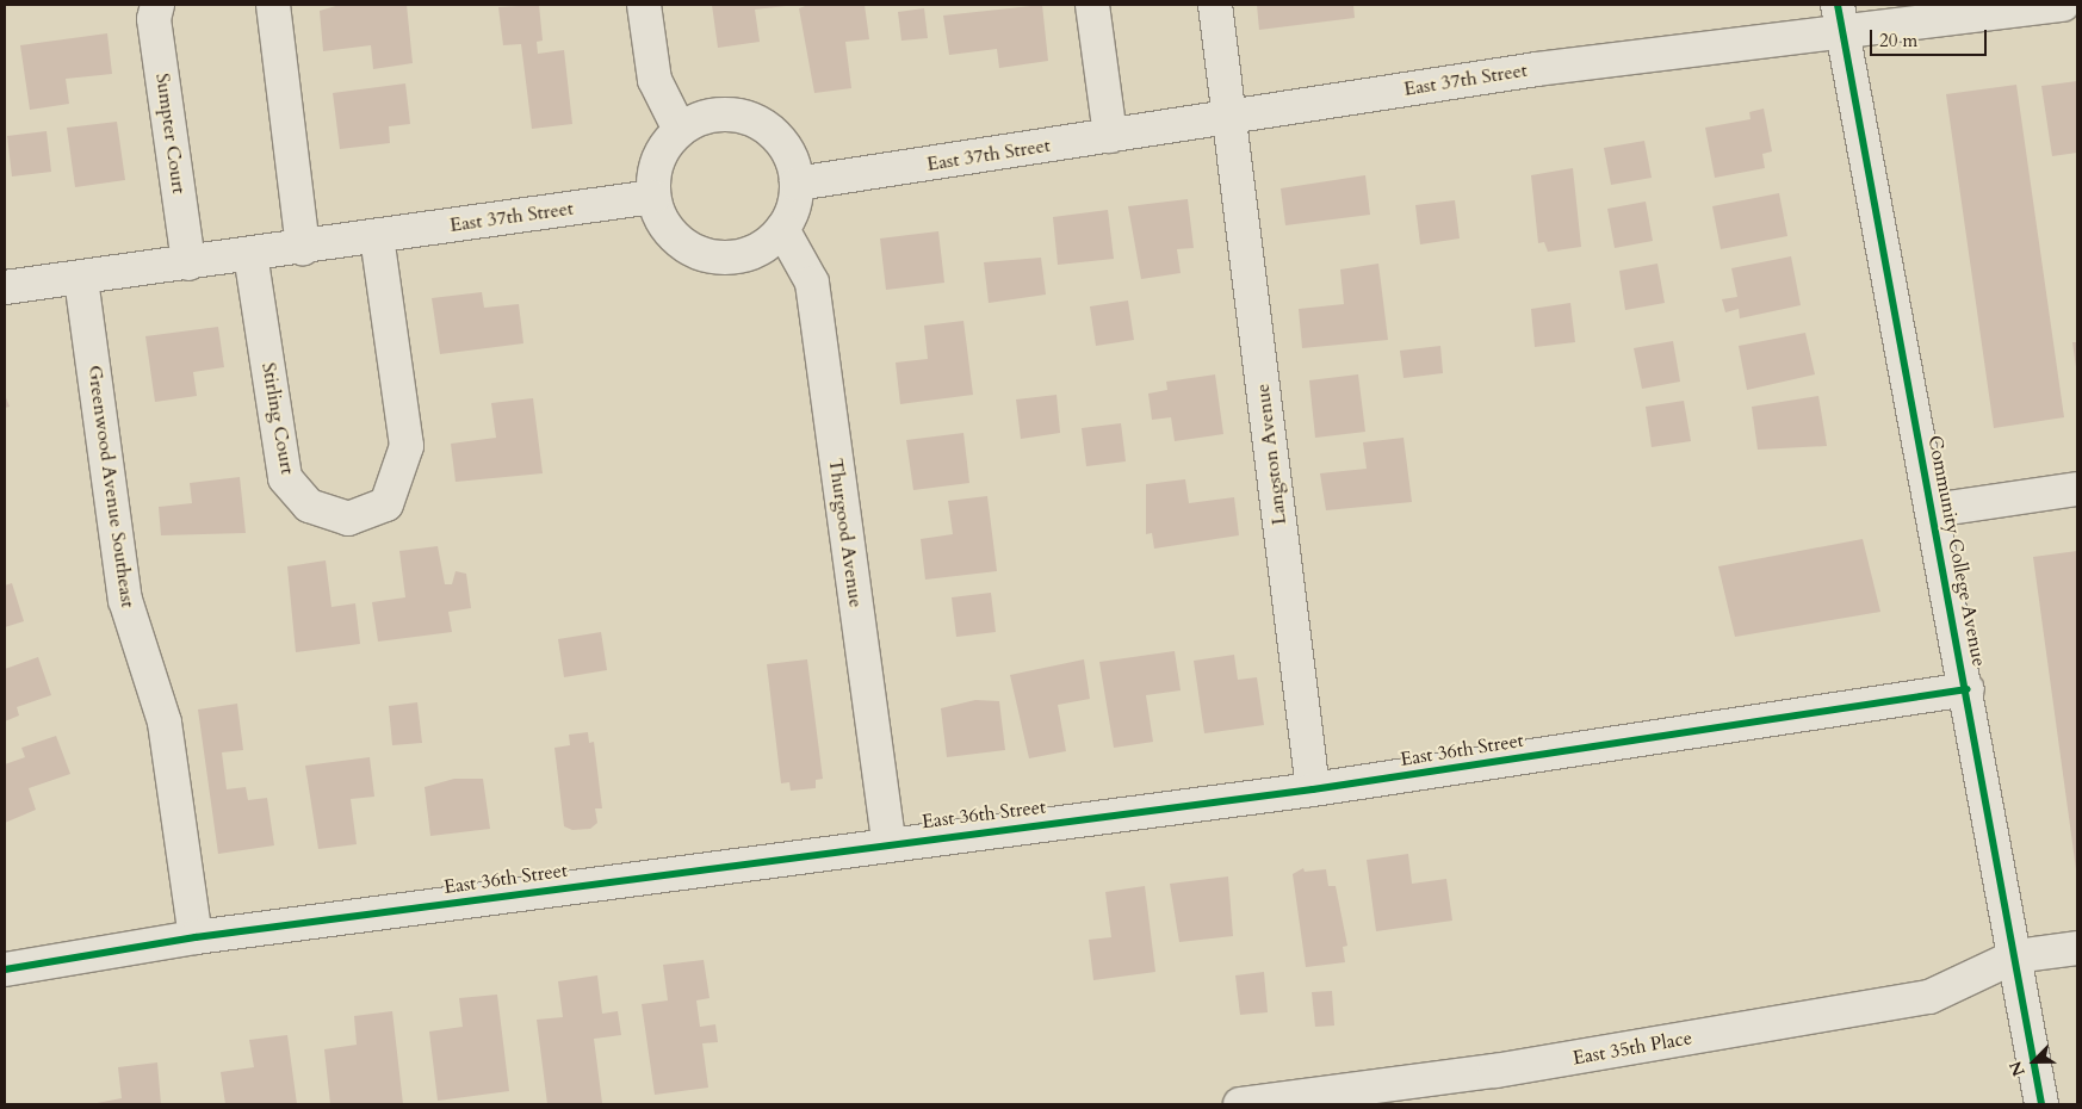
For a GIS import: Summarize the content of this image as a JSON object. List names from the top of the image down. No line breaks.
{"streets":{"street":["East 37th Street","Sumpter Court","Stirling Court","Langston Avenue","Greenwood Avenue Southeast","Thurgood Avenue","Community College Avenue","East 36th Street","East 35th Place"]},"crossings":[["East 37th Street","Sumpter Court"],["East 37th Street","Stirling Court"],["East 37th Street","Langston Avenue"],["East 37th Street","Greenwood Avenue Southeast"],["East 37th Street","Thurgood Avenue"],["East 37th Street","Community College Avenue"],["Langston Avenue","East 36th Street"],["Greenwood Avenue Southeast","East 36th Street"],["Thurgood Avenue","East 36th Street"],["Community College Avenue","East 36th Street"],["Community College Avenue","East 35th Place"]],"scale_bar":"20 m","north":"bottom left"}
